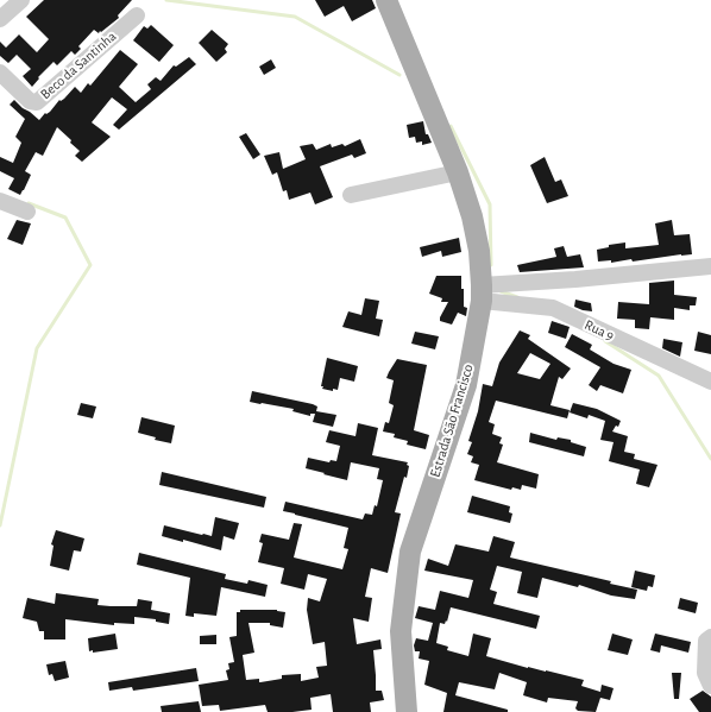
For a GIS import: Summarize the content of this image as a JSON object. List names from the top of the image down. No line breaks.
{"streets":{"main road":["Estrada São Francisco"],"street":["Beco da Santinha","Rua 9"]},"crossings":[["Rua 9","Estrada São Francisco"]]}
